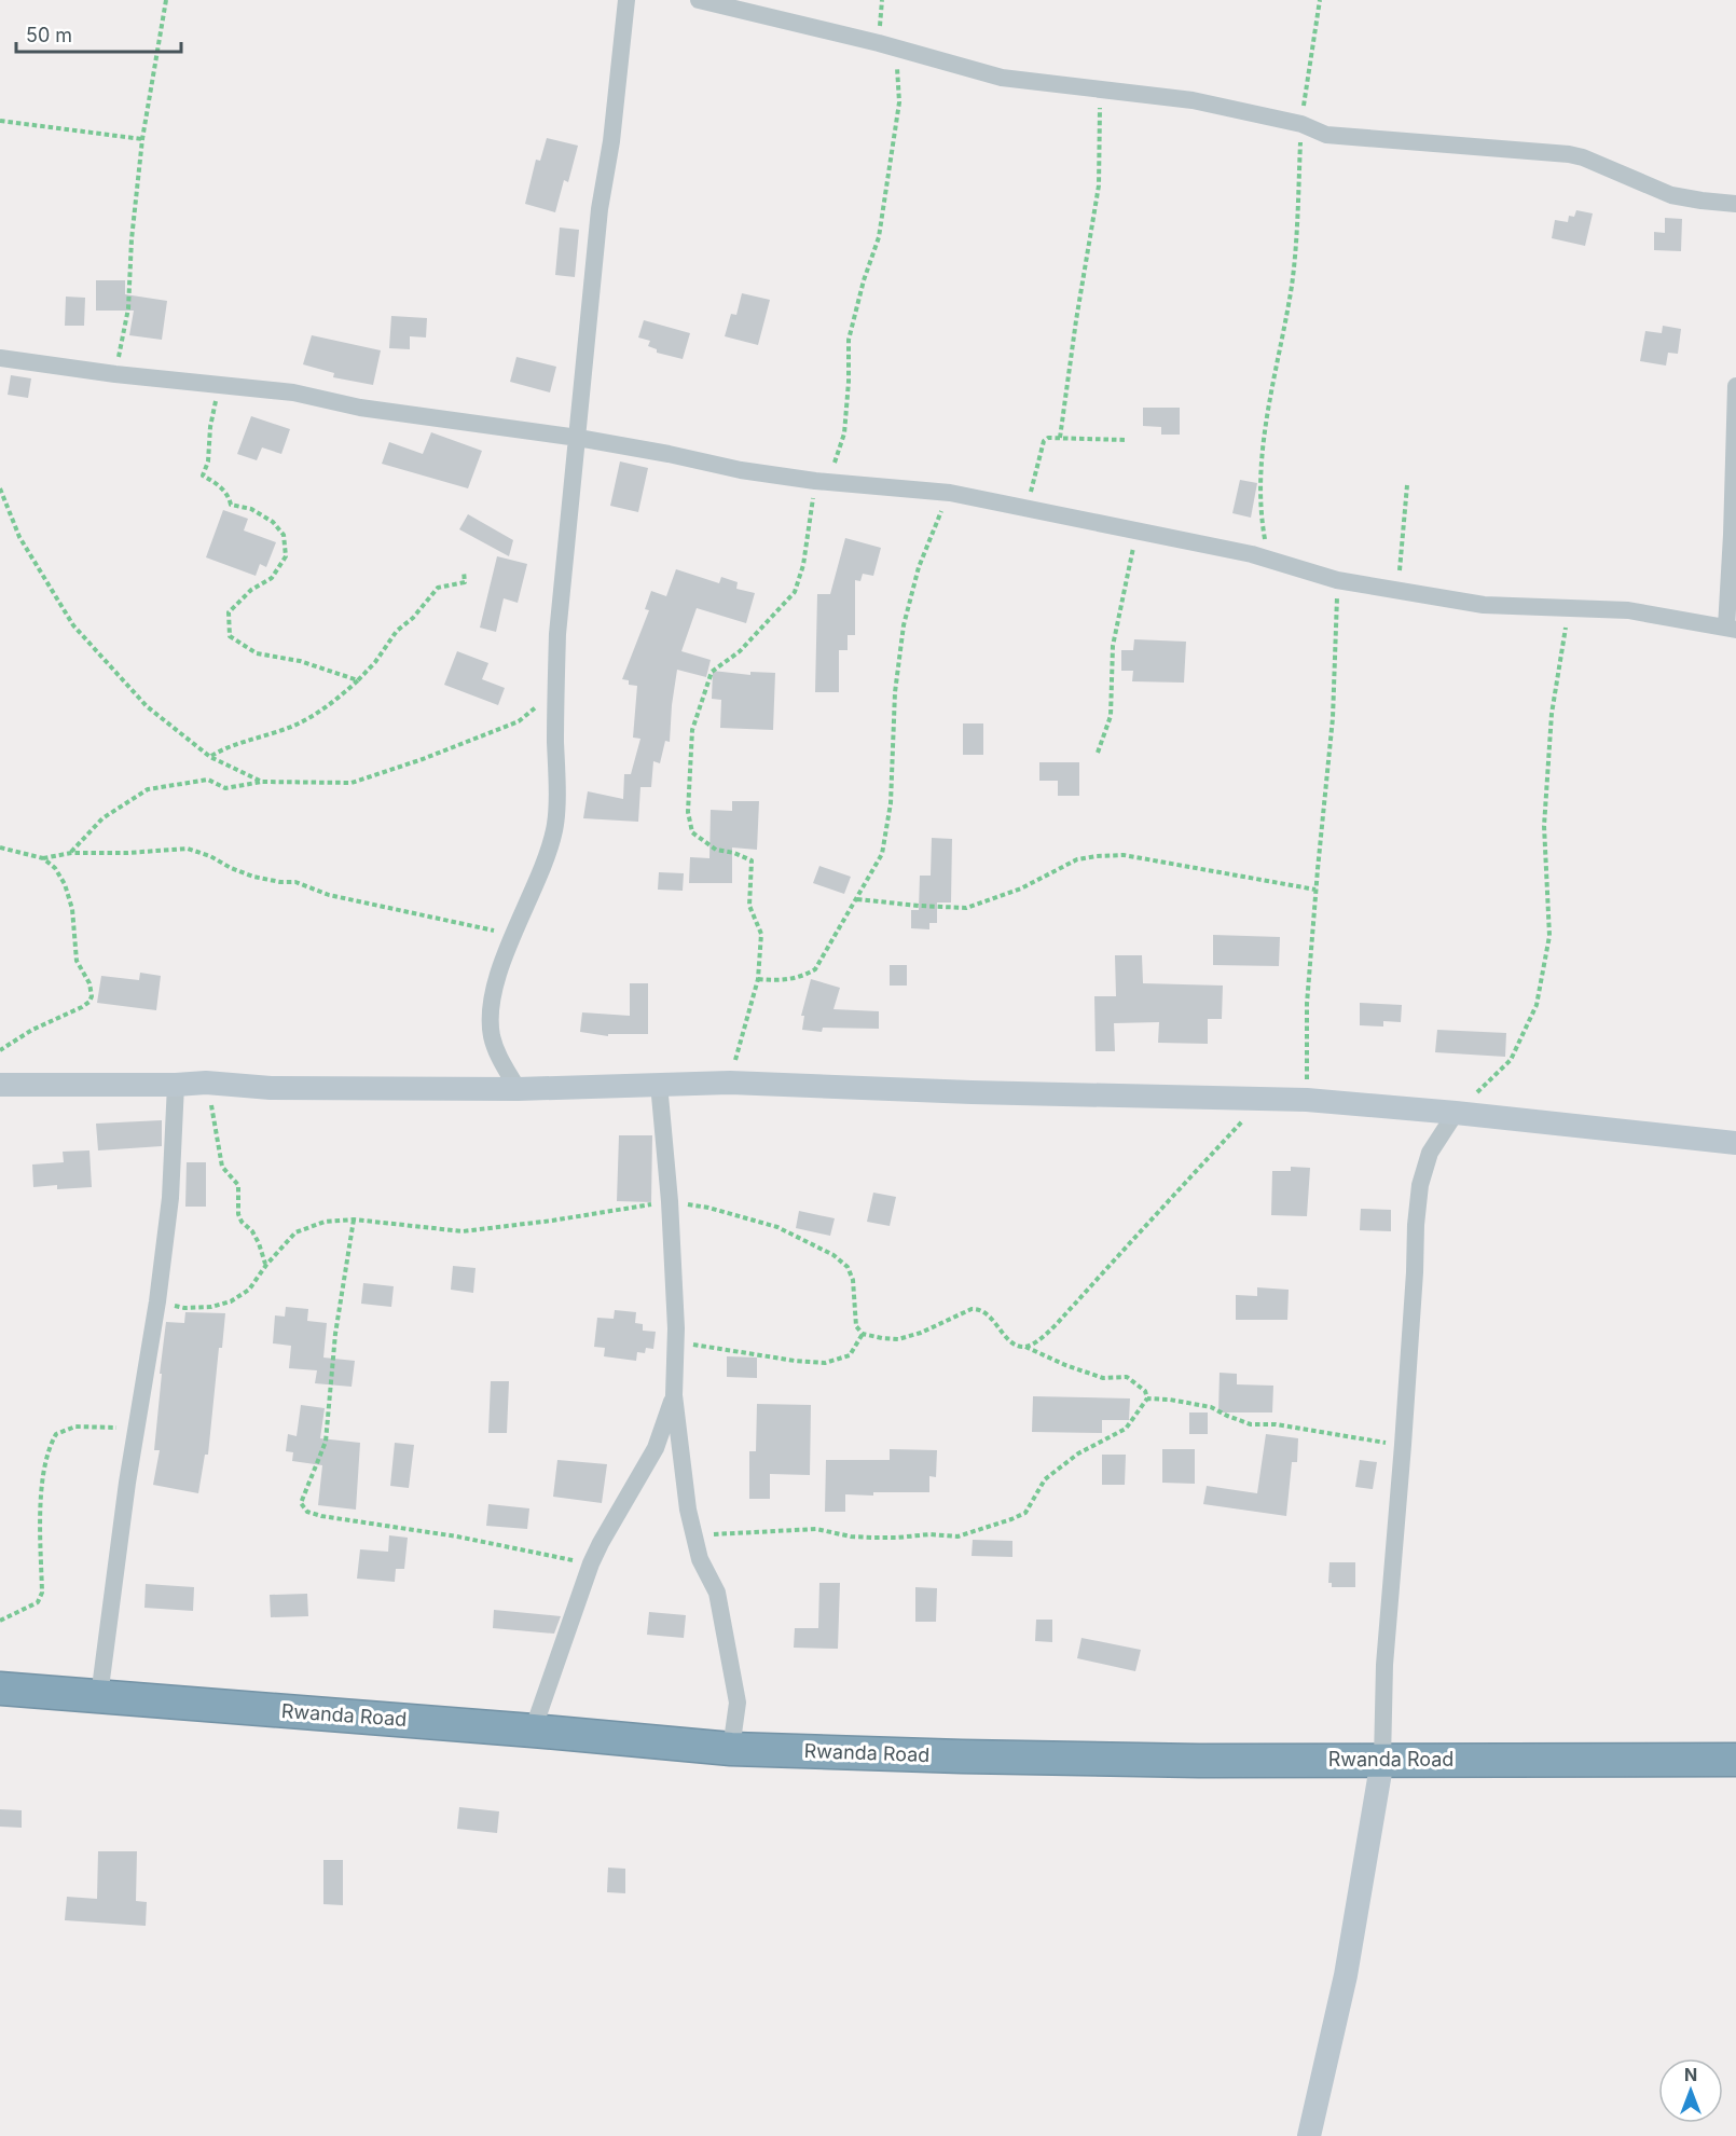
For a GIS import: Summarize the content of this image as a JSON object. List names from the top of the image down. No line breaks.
{"streets":{"highway":["Rwanda Road"]},"scale_bar":"50 m","north":"top"}
